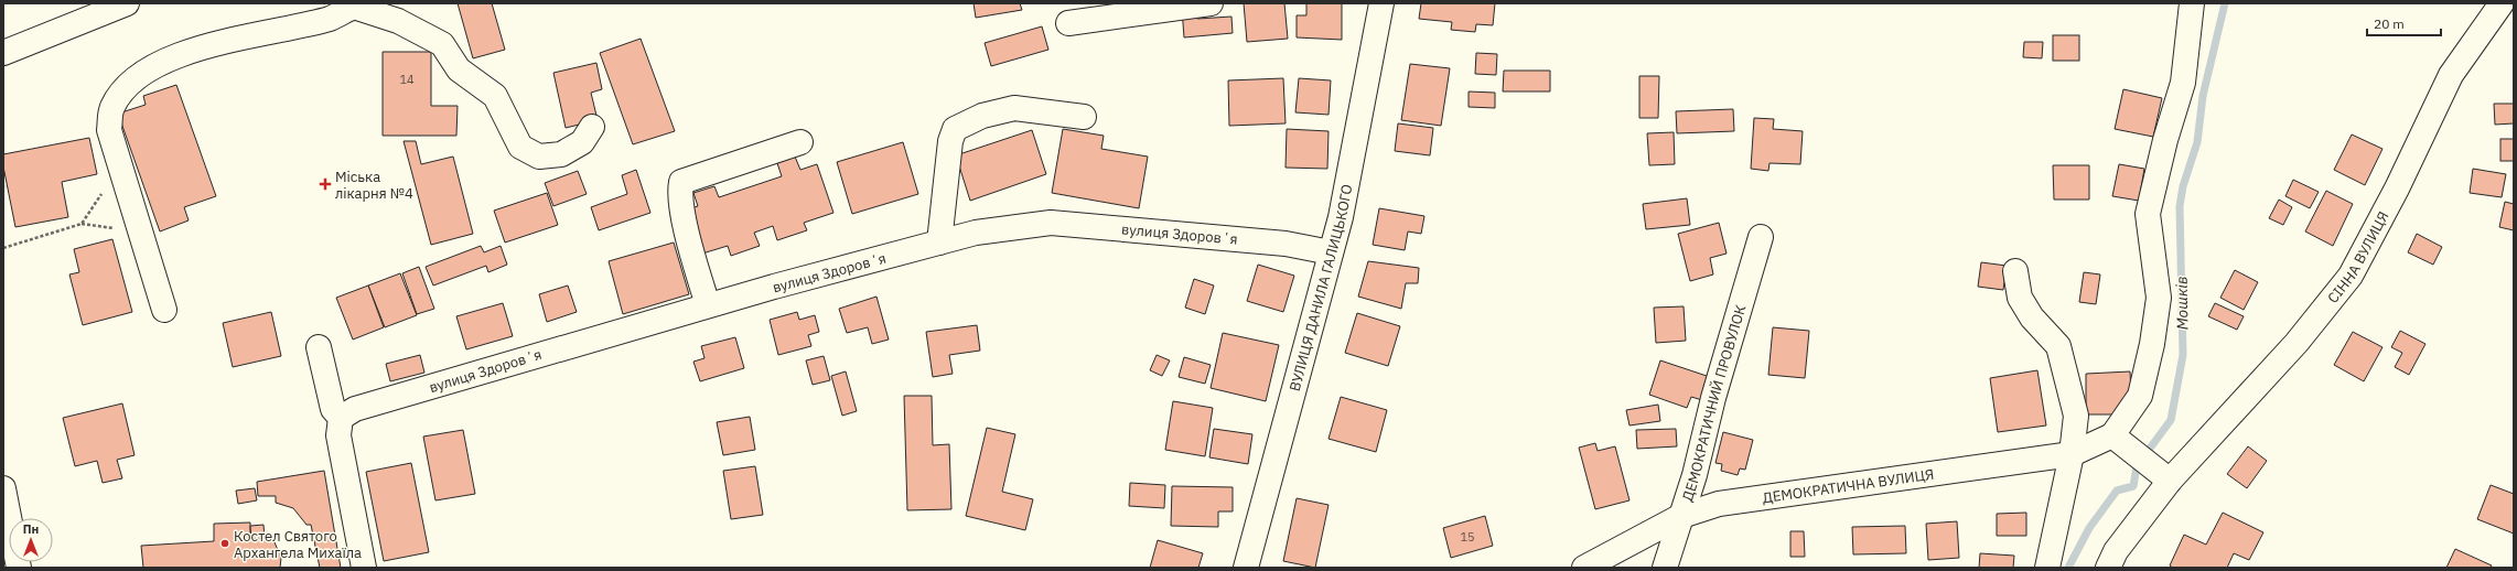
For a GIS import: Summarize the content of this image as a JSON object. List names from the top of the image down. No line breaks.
{"streets":{"street":["вулиця Здоровʼя","СІННА ВУЛИЦЯ","ВУЛИЦЯ ДАНИЛА ГАЛИЦЬКОГО","ДЕМОКРАТИЧНИЙ ПРОВУЛОК","ДЕМОКРАТИЧНА ВУЛИЦЯ"]},"crossings":[["вулиця Здоровʼя","ВУЛИЦЯ ДАНИЛА ГАЛИЦЬКОГО"],["ДЕМОКРАТИЧНИЙ ПРОВУЛОК","ДЕМОКРАТИЧНА ВУЛИЦЯ"]],"water":["Мошків"],"places":{"health":["Міська лікарня №4"],"other":["Костел Святого Архангела Михаїла"]},"house_numbers":["14","15"],"scale_bar":"20 m","north":"top"}
